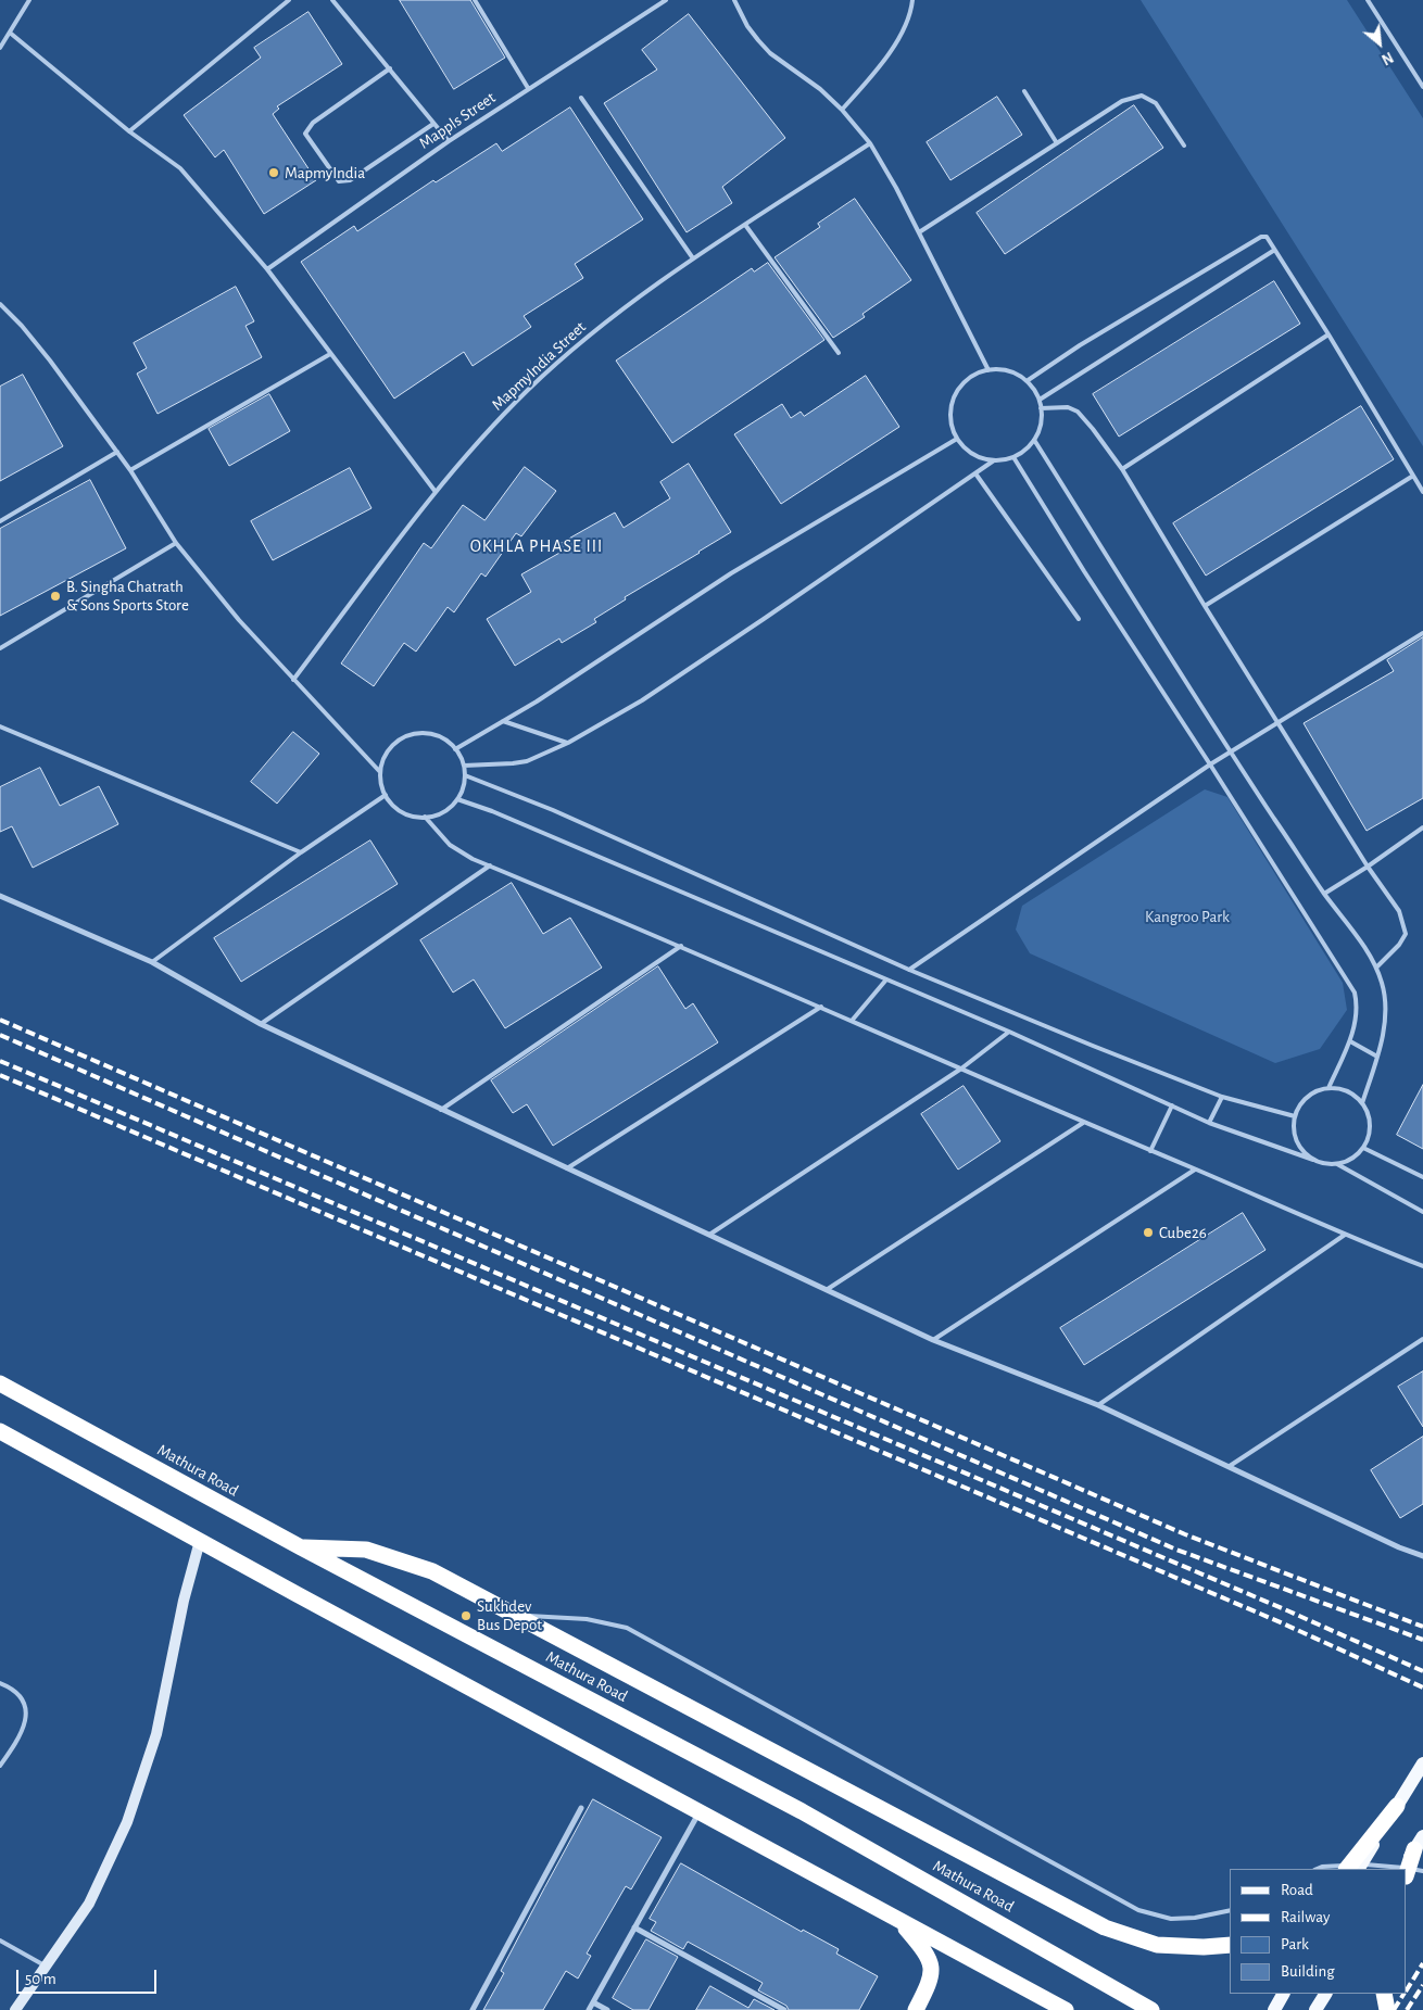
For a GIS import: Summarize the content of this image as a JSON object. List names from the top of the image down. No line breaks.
{"streets":{"highway":["Mathura Road"],"lane":["Mappls Street","MapmyIndia Street"]},"districts":["OKHLA PHASE III"],"parks":["Kangroo Park"],"places":["MapmyIndia","B. Singha Chatrath & Sons Sports Store","Cube26","Sukhdev Bus Depot"],"legend":["Road","Railway","Park","Building"],"scale_bar":"50 m","north":"bottom right"}
